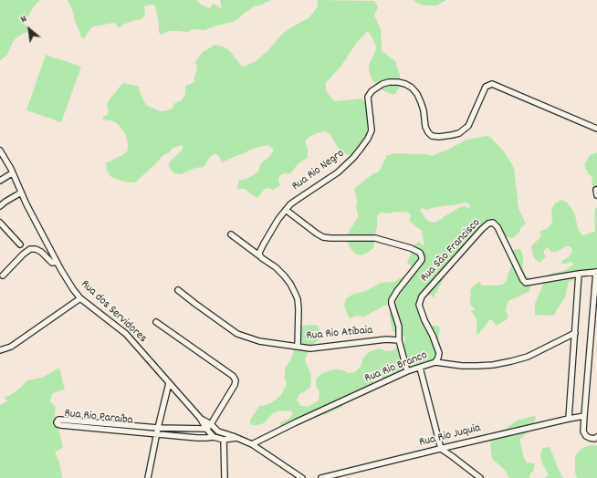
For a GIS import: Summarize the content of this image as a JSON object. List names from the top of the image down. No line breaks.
{"streets":{"street":["Rua Rio Negro","Rua São Francisco","Rua dos Servidores","Rua Rio Atibaia","Rua Rio Branco","Rua Rio Paraíba","Rua Rio Juquia"]},"crossings":[["Rua São Francisco","Rua Rio Branco"],["Rua dos Servidores","Rua Rio Paraíba"]],"north":"top left"}
